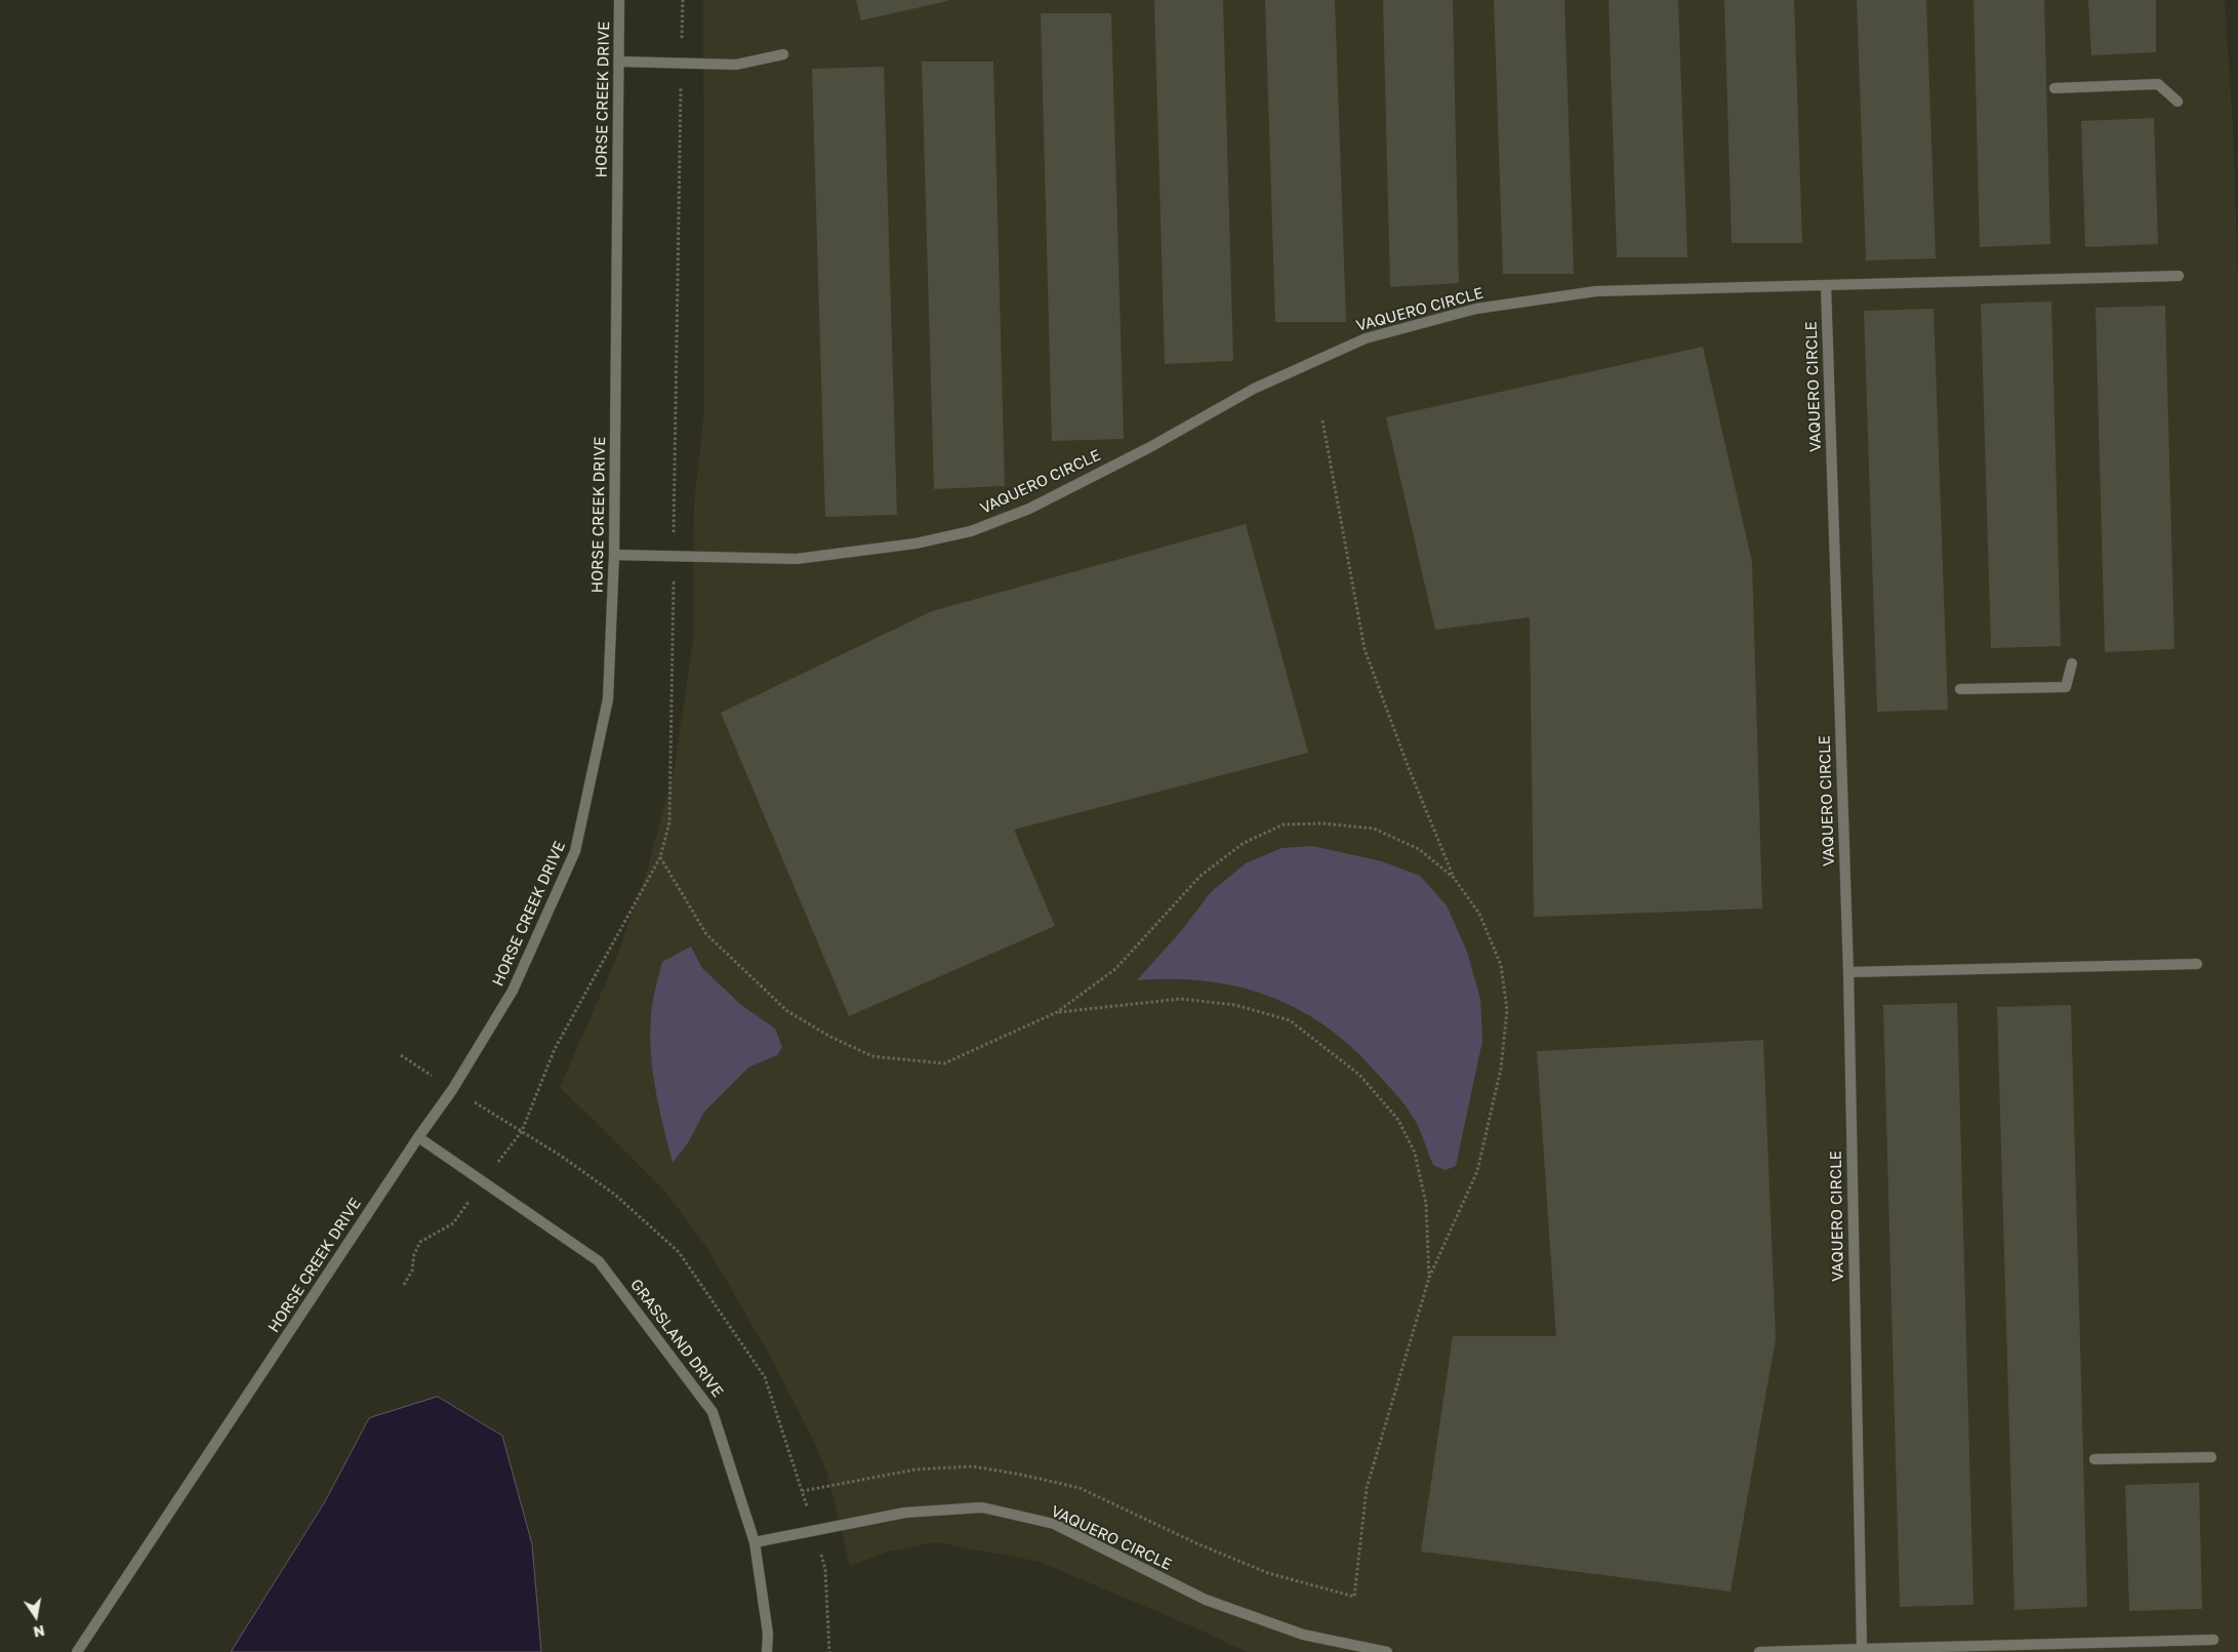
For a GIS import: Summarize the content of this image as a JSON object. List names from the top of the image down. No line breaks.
{"streets":{"street":["HORSE CREEK DRIVE","VAQUERO CIRCLE","GRASSLAND DRIVE"]},"crossings":[["HORSE CREEK DRIVE","VAQUERO CIRCLE"],["HORSE CREEK DRIVE","GRASSLAND DRIVE"],["VAQUERO CIRCLE","GRASSLAND DRIVE"]],"north":"bottom"}
